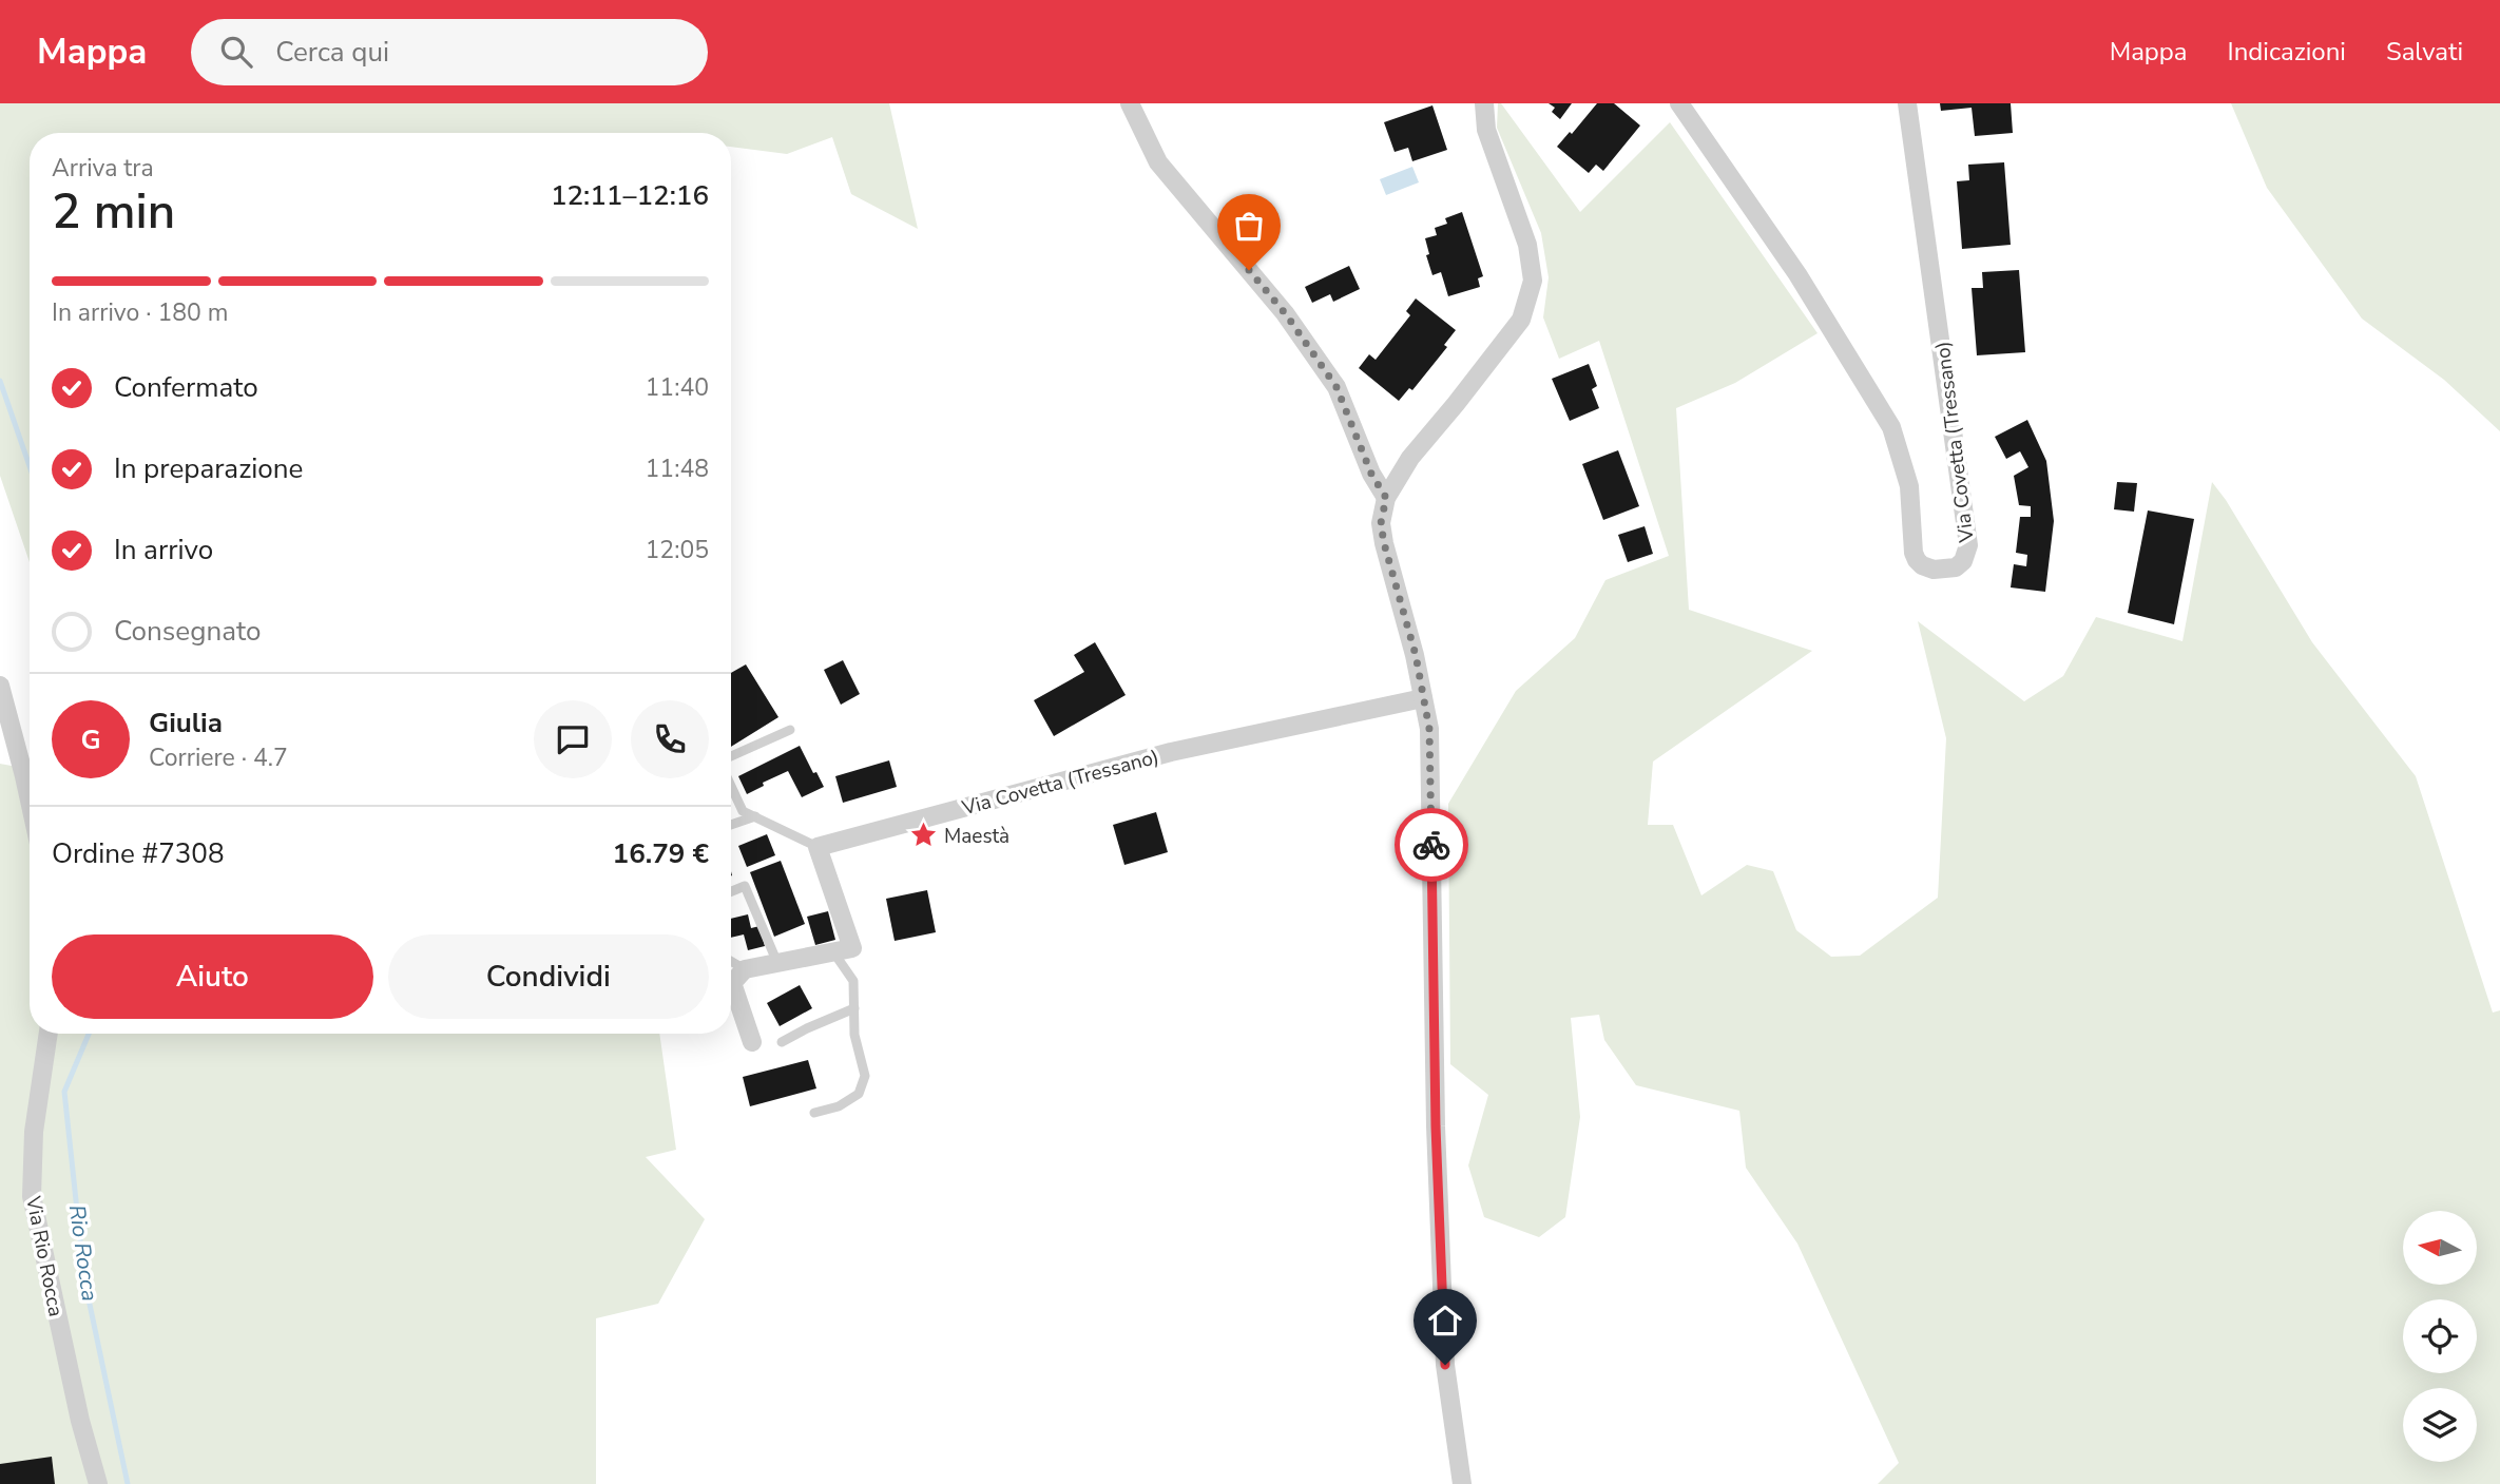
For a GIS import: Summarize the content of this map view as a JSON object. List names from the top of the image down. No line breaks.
{"streets":{"street":["Via Covetta (Tressano)","Via Rio Rocca"]},"water":["Rio Rocca"],"places":{"place":["Maestà"]},"north":"left","page":{"header":"Mappa","search":"Cerca qui","nav":["Mappa","Indicazioni","Salvati"],"heading":["2 min","Arriva tra","12:11–12:16"],"panel":["Giulia","Corriere · 4.7","Ordine #7308","16.79 €"],"bar":"In arrivo · 180 m","list":[["Confermato","11:40"],["In preparazione","11:48"],["In arrivo","12:05"],"Consegnato"],"round":"G","buttons":["Aiuto","Condividi"]}}
